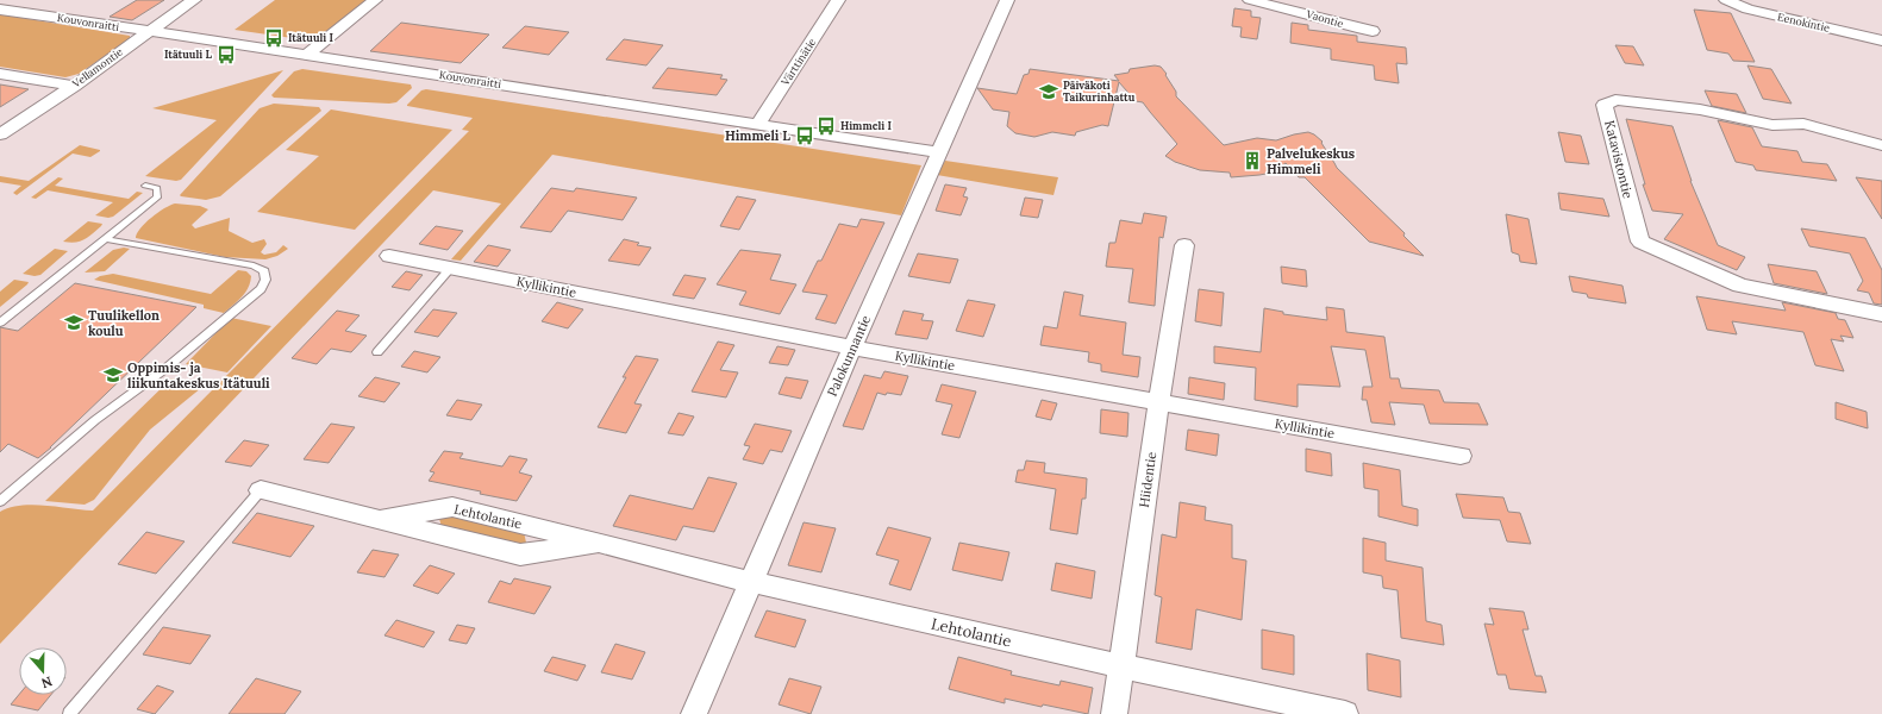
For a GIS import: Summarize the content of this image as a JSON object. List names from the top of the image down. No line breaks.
{"streets":{"street":["Vaontie","Kouvonraitti","Eenokintie","Värttinätie","Vellamontie","Katavistontie","Kyllikintie","Palokunnantie","Hiidentie","Lehtolantie"]},"crossings":[["Kouvonraitti","Värttinätie"],["Kouvonraitti","Vellamontie"],["Kouvonraitti","Palokunnantie"],["Kyllikintie","Palokunnantie"],["Kyllikintie","Hiidentie"],["Palokunnantie","Lehtolantie"],["Hiidentie","Lehtolantie"]],"places":{"bus stop":["Itätuuli I","Itätuuli L","Himmeli I","Himmeli L"],"school or university":["Päiväkoti Taikurinhattu","Tuulikellon koulu","Oppimis- ja liikuntakeskus Itätuuli"],"building":["Palvelukeskus Himmeli"]},"north":"bottom"}
